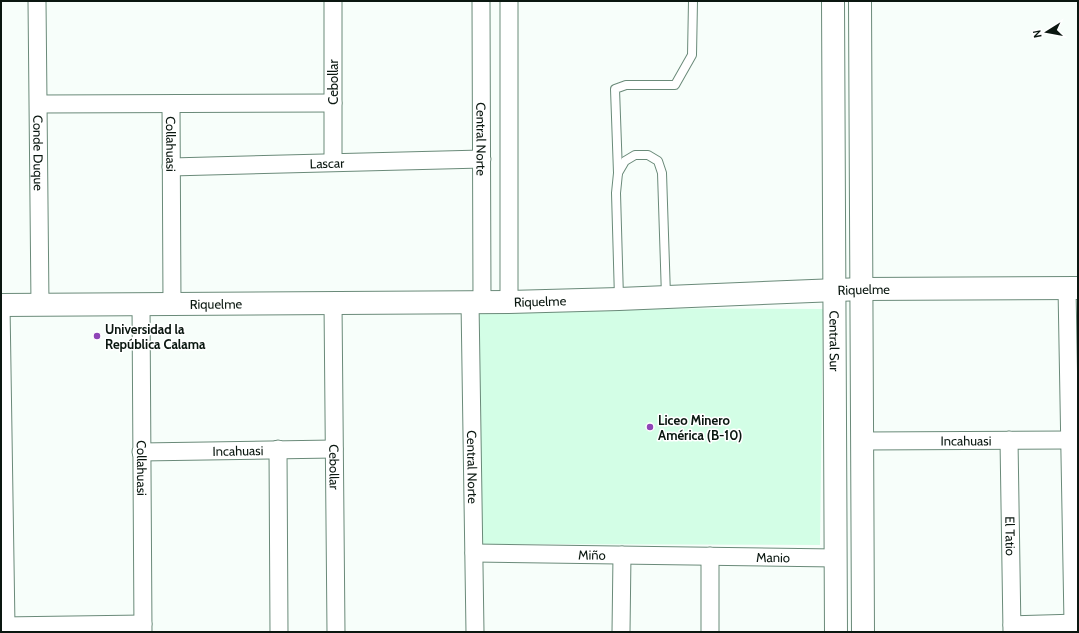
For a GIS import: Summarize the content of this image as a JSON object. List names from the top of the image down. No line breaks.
{"streets":{"street":["Cebollar","Central Norte","Collahuasi","Conde Duque","Lascar","Riquelme","Central Sur","Incahuasi","El Tatio","Miño","Manio"]},"crossings":[["Cebollar","Lascar"],["Cebollar","Riquelme"],["Cebollar","Incahuasi"],["Central Norte","Lascar"],["Central Norte","Riquelme"],["Central Norte","Miño"],["Collahuasi","Lascar"],["Collahuasi","Riquelme"],["Collahuasi","Incahuasi"],["Conde Duque","Riquelme"],["Riquelme","Central Sur"],["Central Sur","Incahuasi"],["Central Sur","Manio"],["Incahuasi","El Tatio"],["Miño","Manio"]],"places":["Universidad la República Calama","Liceo Minero América (B-10)"],"north":"left"}
